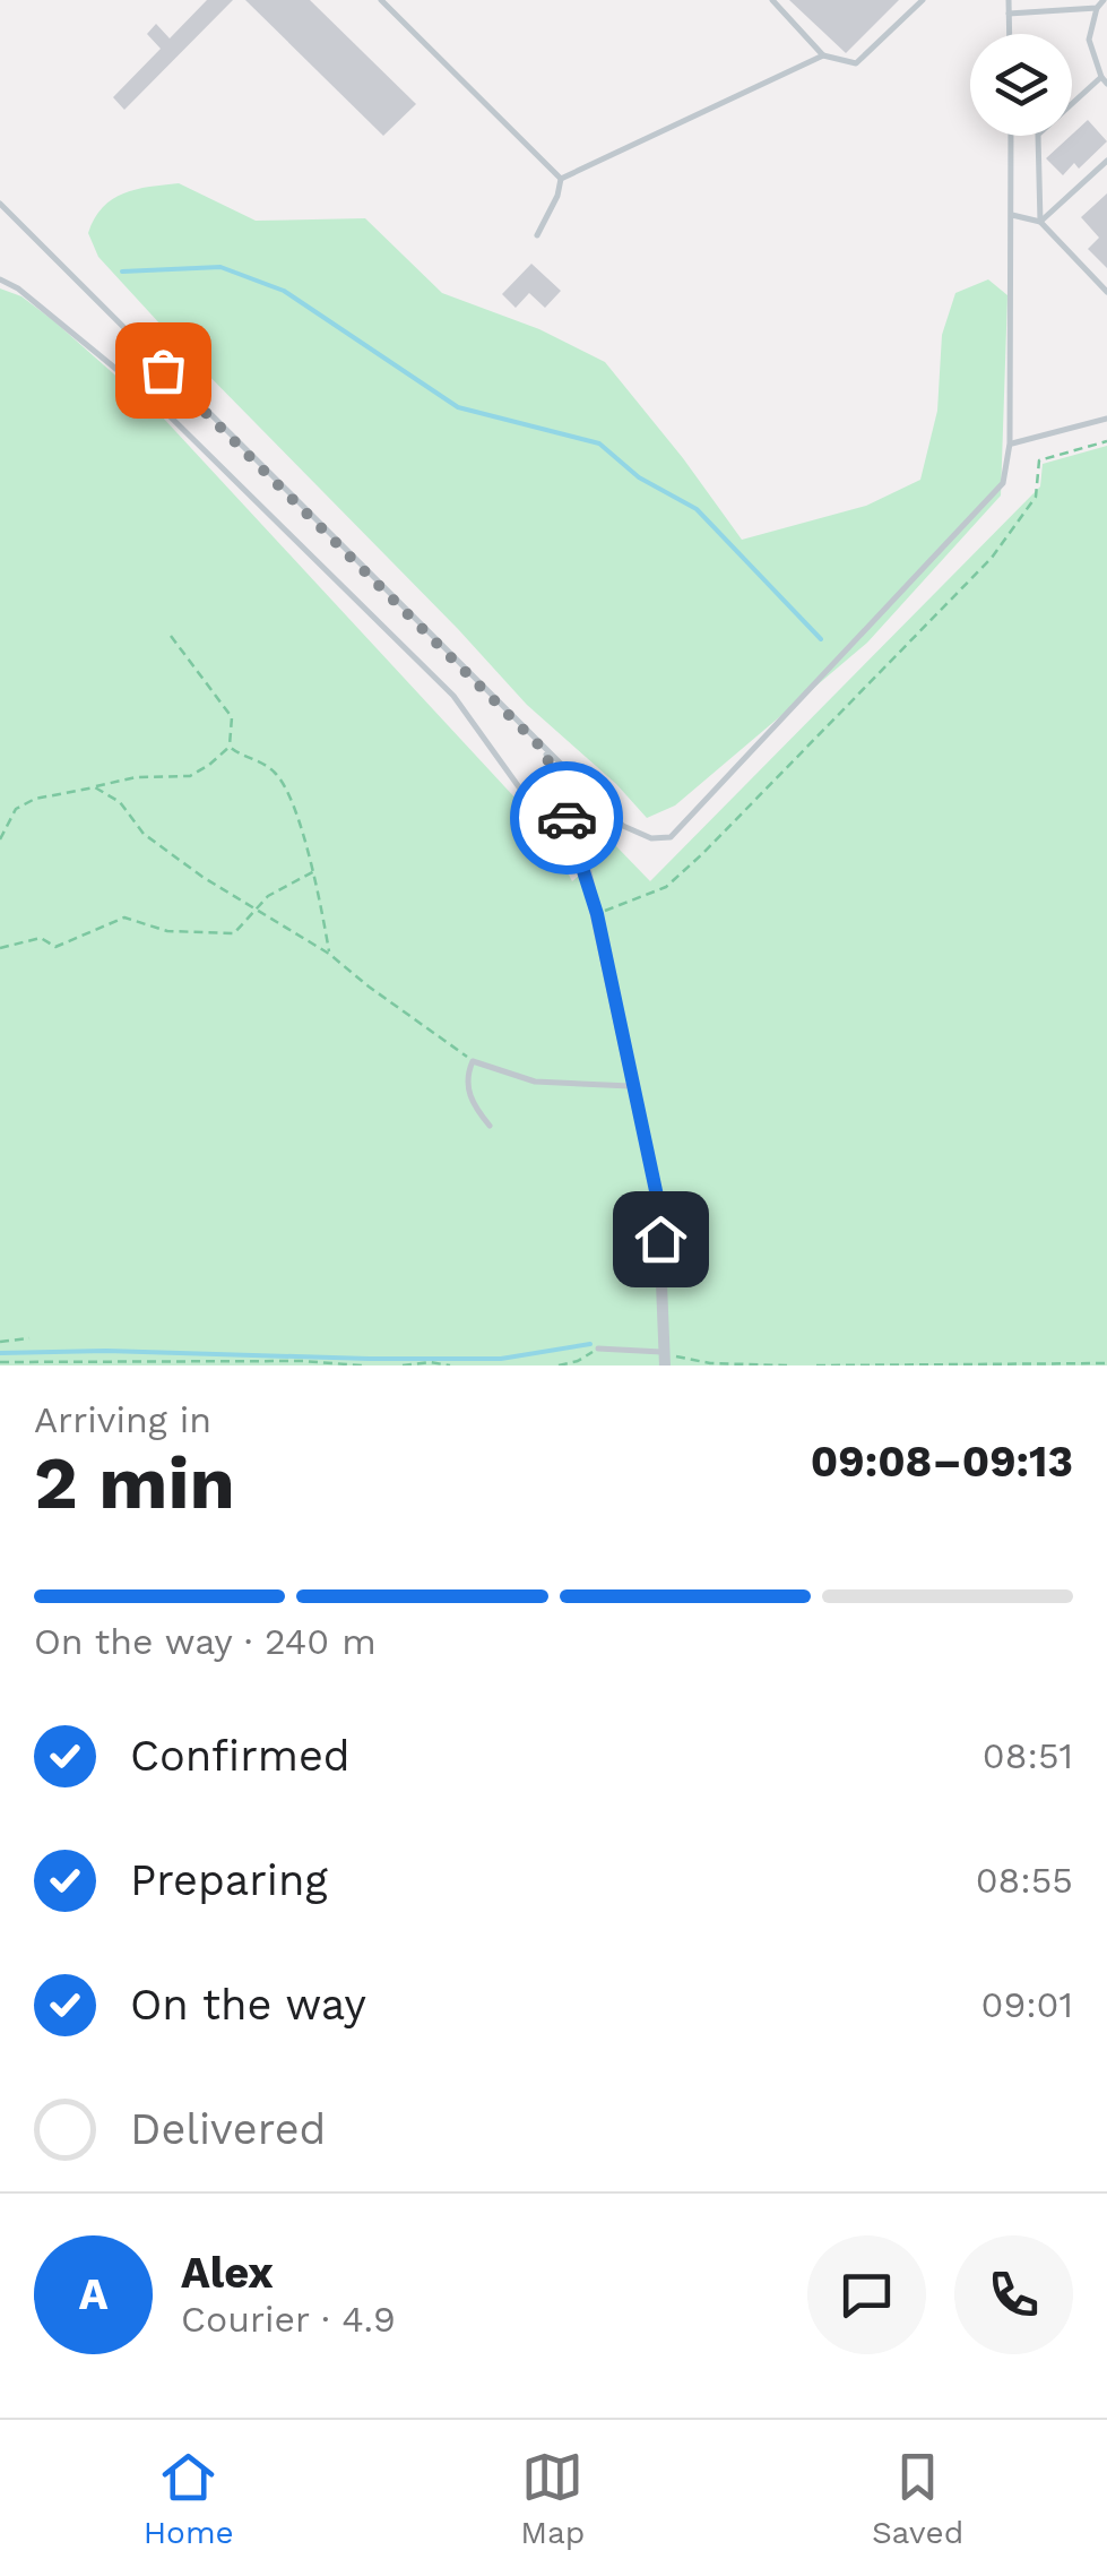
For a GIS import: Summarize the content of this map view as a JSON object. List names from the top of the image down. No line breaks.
{"page":{"heading":["2 min","Arriving in","09:08–09:13"],"panel":["Alex","Courier · 4.9"],"bar":"On the way · 240 m","list":[["Confirmed","08:51"],["Preparing","08:55"],["On the way","09:01"],"Delivered"],"round":"A","tabs":["Home","Map","Saved"]}}
